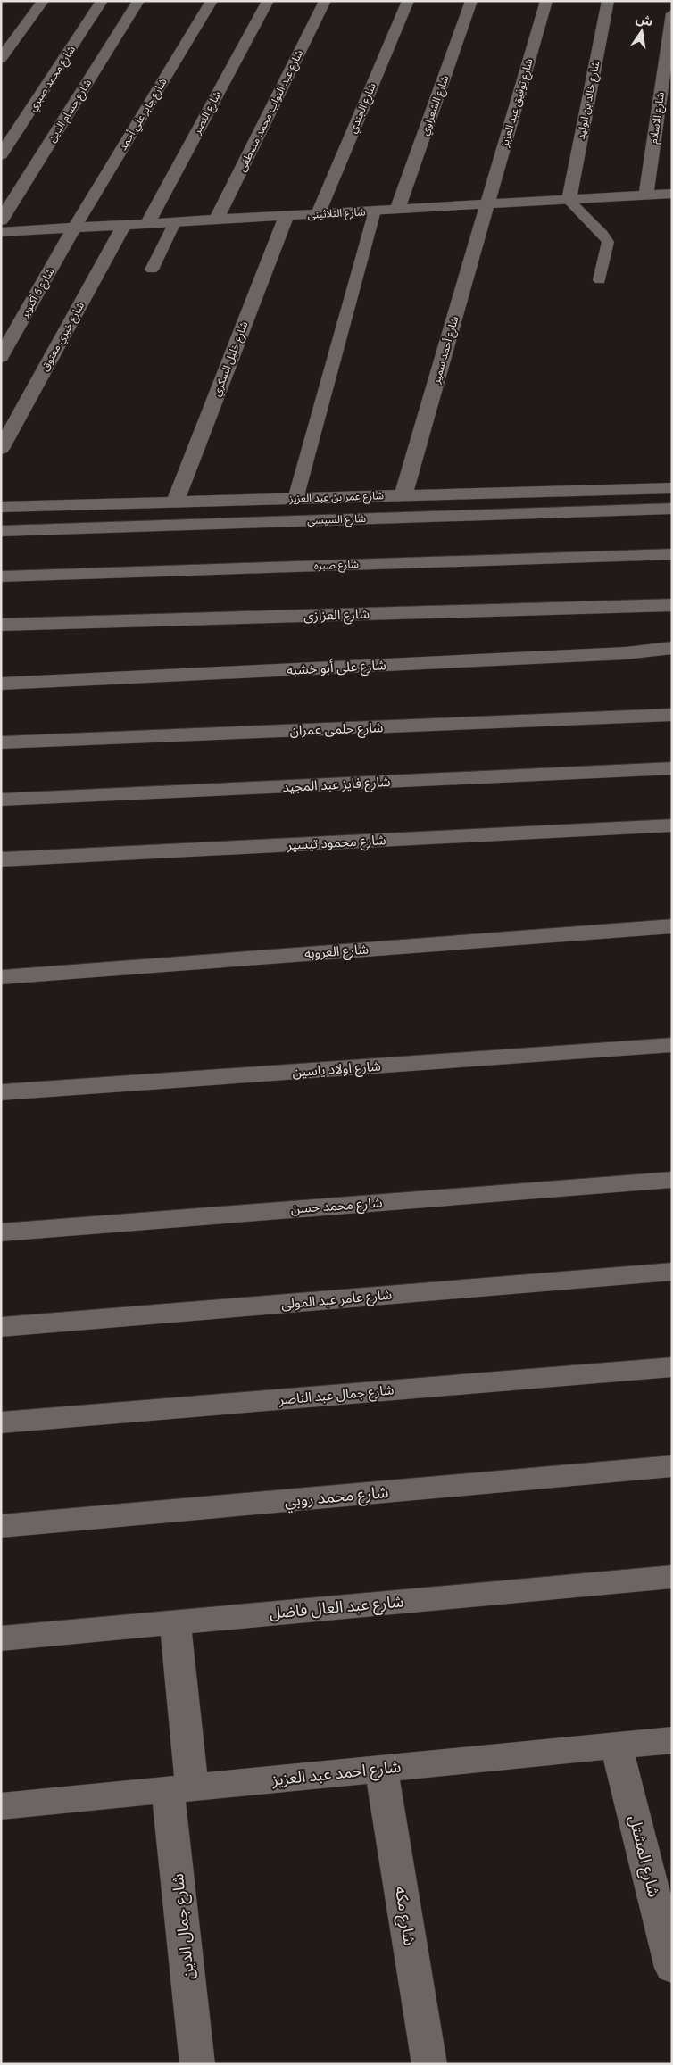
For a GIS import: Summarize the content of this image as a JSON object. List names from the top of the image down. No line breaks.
{"streets":{"street":["شارع محمد صبري","شارع خالد بن الوليد","شارع توفيق عبد العزيز","شارع الشعراوي","شارع الجندي","شارع حسام الدين","شارع عبد التواب محمد مصطفى","شارع النصر","شارع جابر علي أحمد","شارع الاسلام","شارع الثلاثينى","شارع 6 أكتوبر","شارع خيري معتوق","شارع أحمد سمير","شارع خليل السكري","شارع عمر بن عبد العزيز","شارع السيسى","شارع صبره","شارع العزازى","شارع على أبو خشبه","شارع حلمى عمران","شارع فايز عبد المجيد","شارع محمود تيسير","شارع العروبه","شارع اولاد ياسين","شارع محمد حسن","شارع عامر عبد المولى","شارع جمال عبد الناصر","شارع محمد روبي","شارع عبد العال فاضل","شارع احمد عبد العزيز","شارع المشتل","شارع مكه","شارع جمال الدين"]},"crossings":[["شارع خالد بن الوليد","شارع الثلاثينى"],["شارع توفيق عبد العزيز","شارع الثلاثينى"],["شارع توفيق عبد العزيز","شارع أحمد سمير"],["شارع الشعراوي","شارع الثلاثينى"],["شارع الجندي","شارع الثلاثينى"],["شارع عبد التواب محمد مصطفى","شارع الثلاثينى"],["شارع النصر","شارع الثلاثينى"],["شارع جابر علي أحمد","شارع الثلاثينى"],["شارع جابر علي أحمد","شارع 6 أكتوبر"],["شارع الاسلام","شارع الثلاثينى"],["شارع الثلاثينى","شارع 6 أكتوبر"],["شارع الثلاثينى","شارع خيري معتوق"],["شارع الثلاثينى","شارع أحمد سمير"],["شارع الثلاثينى","شارع خليل السكري"],["شارع أحمد سمير","شارع عمر بن عبد العزيز"],["شارع خليل السكري","شارع عمر بن عبد العزيز"],["شارع عبد العال فاضل","شارع جمال الدين"],["شارع احمد عبد العزيز","شارع المشتل"],["شارع احمد عبد العزيز","شارع مكه"],["شارع احمد عبد العزيز","شارع جمال الدين"]],"north":"top"}
